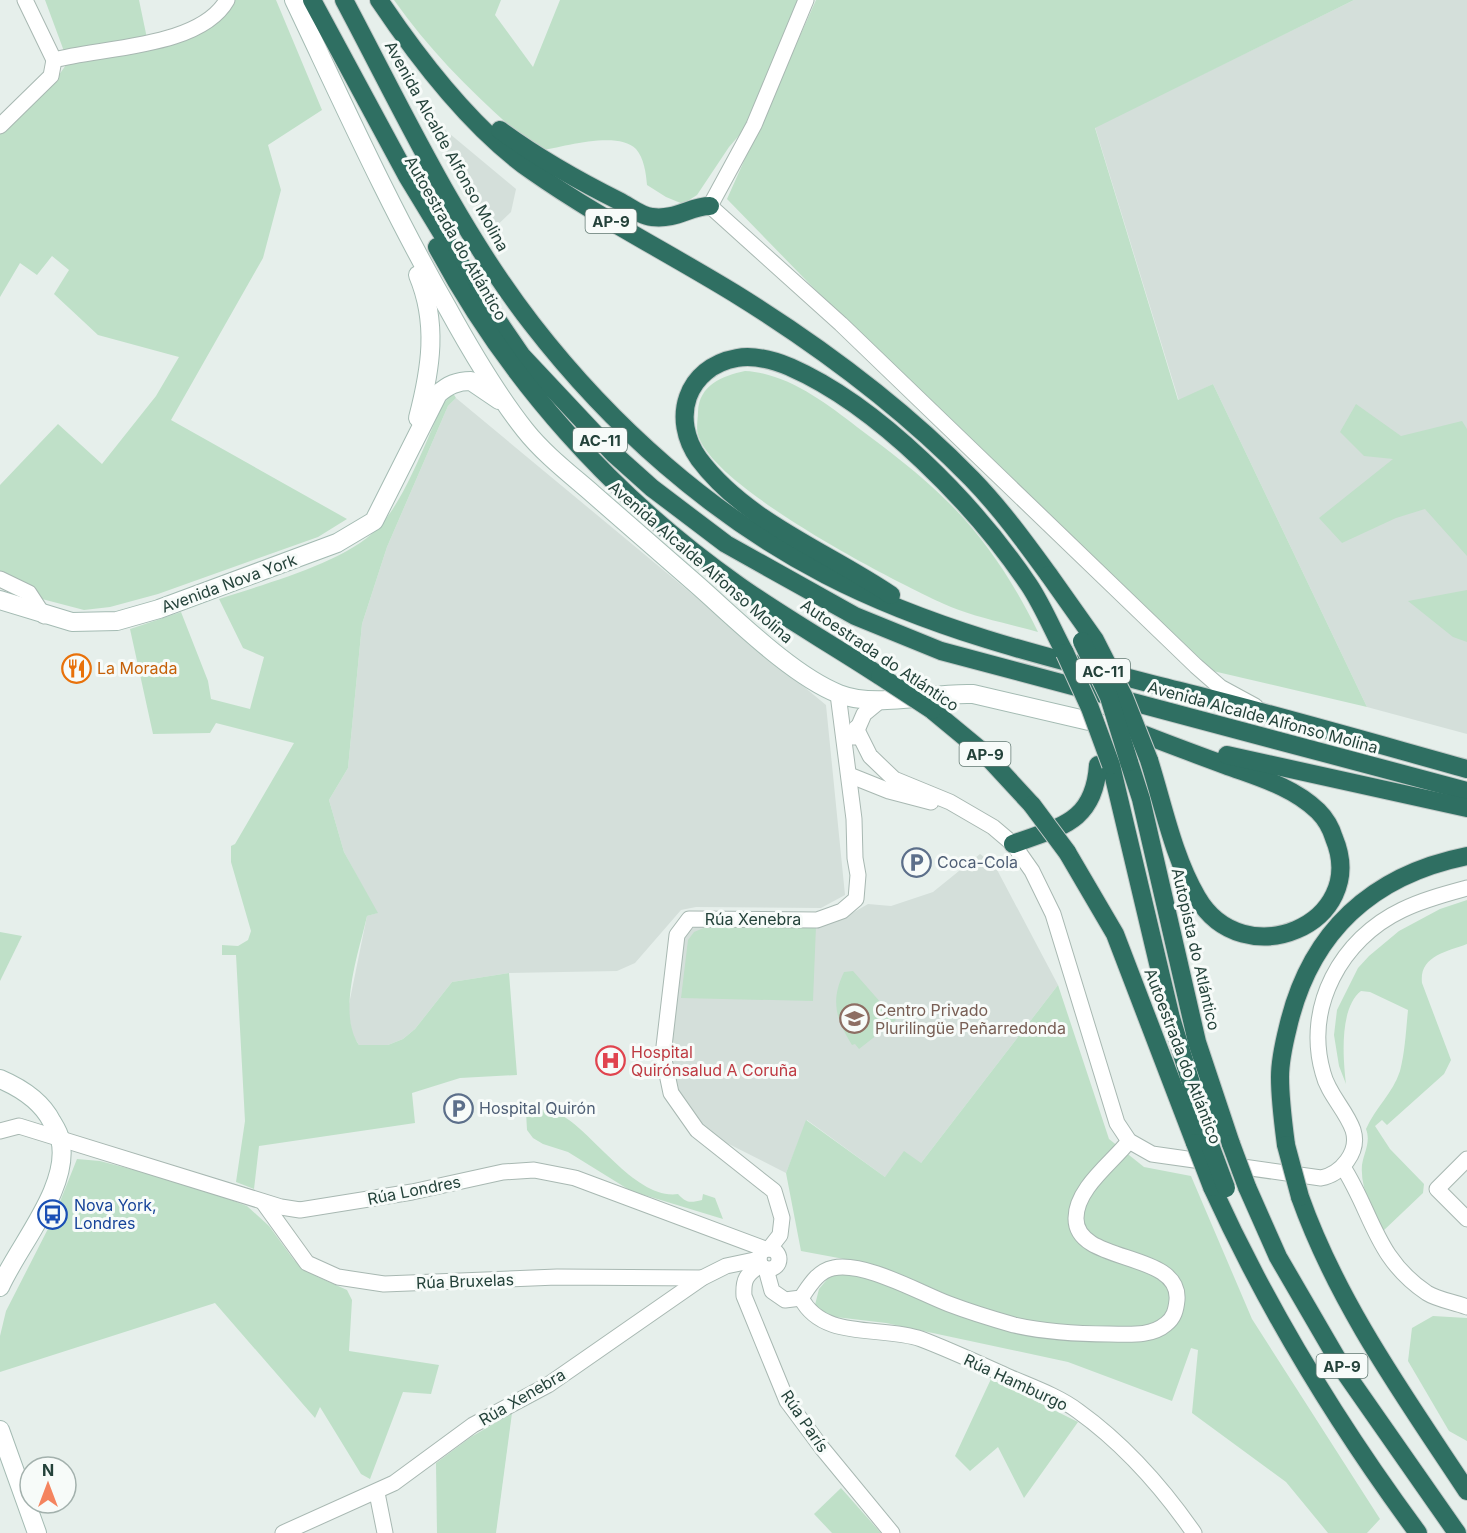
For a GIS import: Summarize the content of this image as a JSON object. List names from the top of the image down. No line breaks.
{"streets":{"highway":["Avenida Alcalde Alfonso Molina","AP-9","Autoestrada do Atlántico","AC-11","Autopista do Atlántico"],"main road":["Avenida Nova York"],"street":["Rúa Xenebra","Rúa Londres","Rúa Bruxelas","Rúa Hamburgo","Rúa París"]},"crossings":[["Avenida Alcalde Alfonso Molina","Rúa Xenebra"],["AP-9","Autopista do Atlántico"],["Autoestrada do Atlántico","Autopista do Atlántico"],["Rúa Xenebra","Rúa Londres"],["Rúa Xenebra","Rúa Bruxelas"],["Rúa Xenebra","Rúa París"],["Rúa Londres","Rúa Bruxelas"],["Rúa Londres","Rúa París"]],"places":{"restaurant":["La Morada"],"parking":["Coca-Cola","Hospital Quirón"],"school or university":["Centro Privado Plurilingüe Peñarredonda"],"hospital":["Hospital Quirónsalud A Coruña"],"bus stop":["Nova York, Londres"]},"north":"top"}
